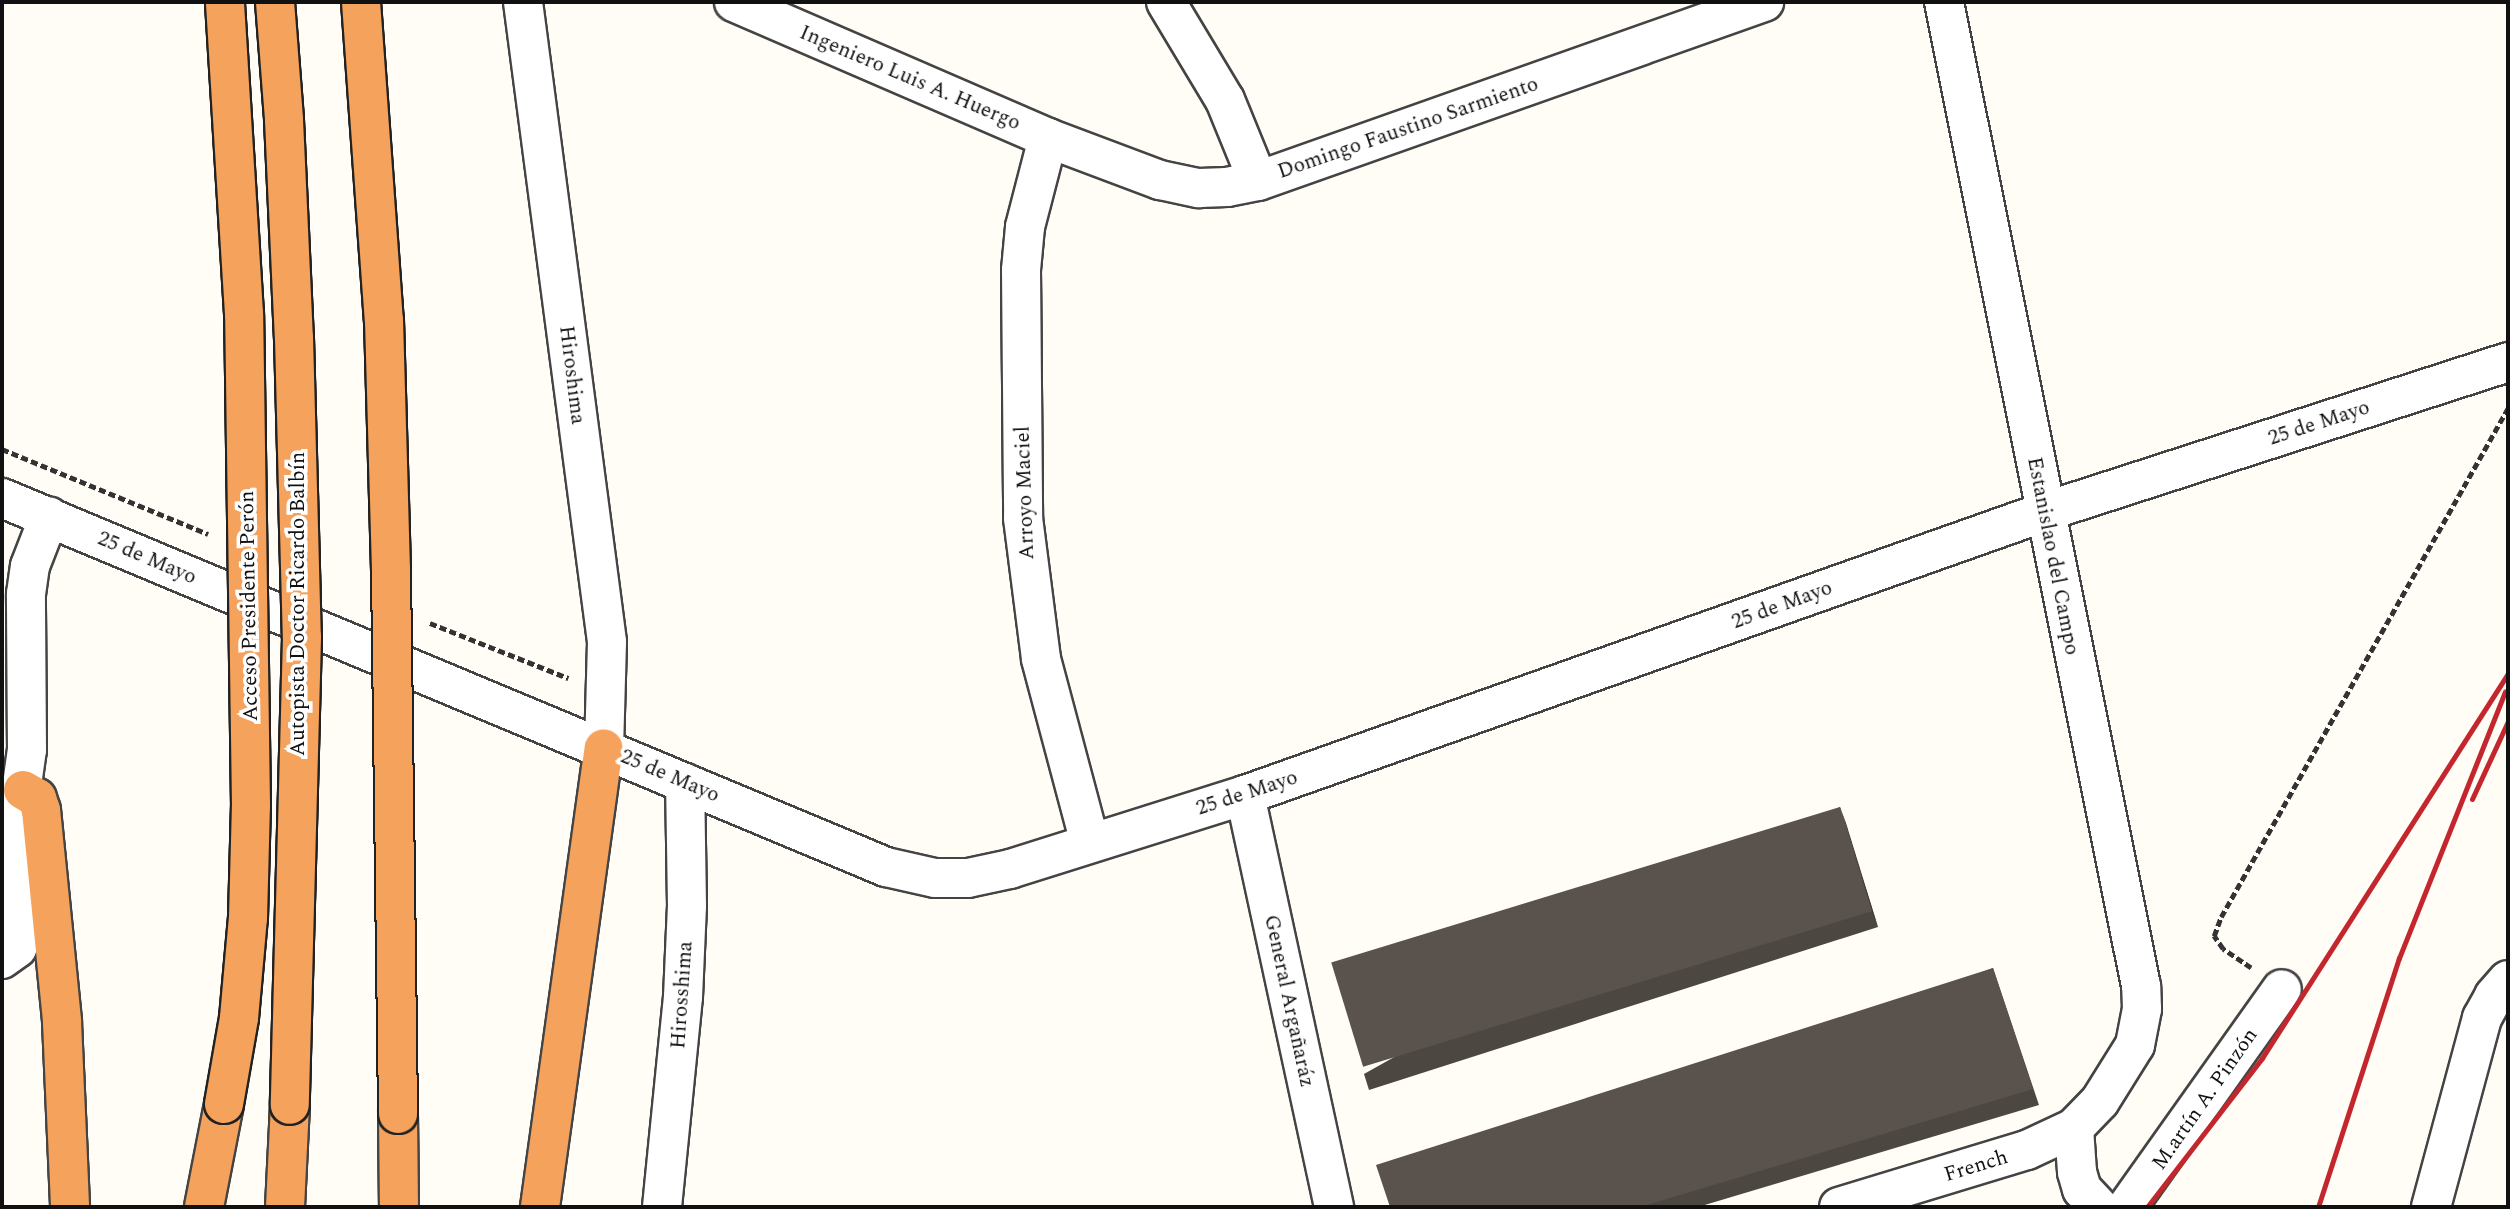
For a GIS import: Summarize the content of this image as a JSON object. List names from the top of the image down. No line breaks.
{"streets":{"highway":["Autopista Doctor Ricardo Balbín","Acceso Presidente Perón"],"street":["Ingeniero Luis A. Huergo","Domingo Faustino Sarmiento","Hiroshima","25 de Mayo","Arroyo Maciel","Estanislao del Campo","Hirosshima","General Argañaráz","M.artín A. Pinzón","French"]},"crossings":[["Ingeniero Luis A. Huergo","Domingo Faustino Sarmiento"],["Ingeniero Luis A. Huergo","Arroyo Maciel"],["Domingo Faustino Sarmiento","Arroyo Maciel"],["Hiroshima","25 de Mayo"],["25 de Mayo","Arroyo Maciel"],["25 de Mayo","Estanislao del Campo"],["25 de Mayo","Hirosshima"],["25 de Mayo","General Argañaráz"],["Estanislao del Campo","French"]]}
